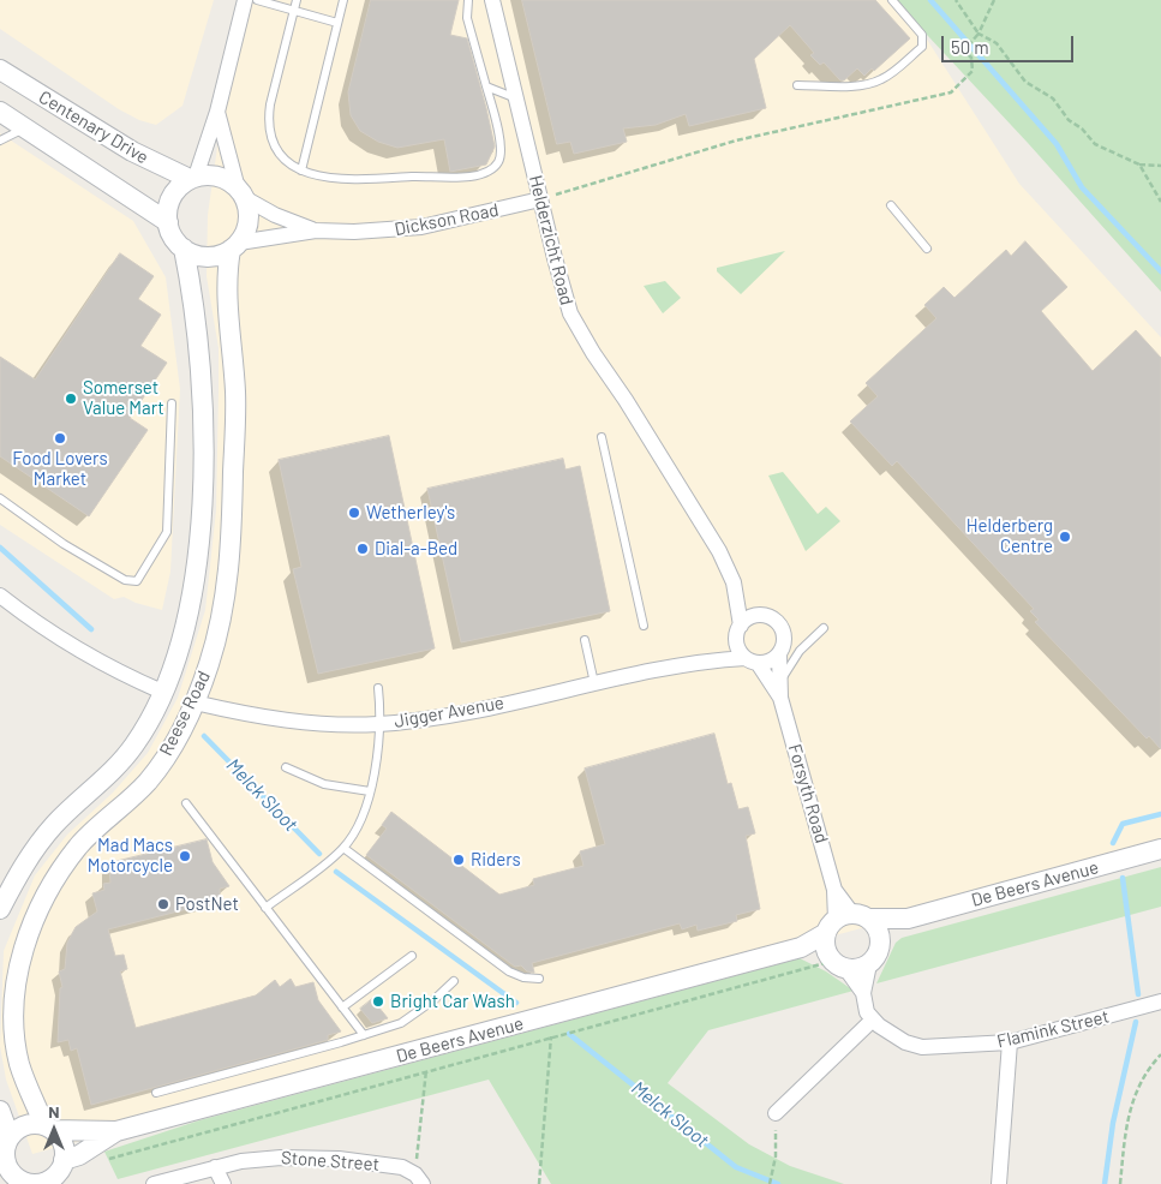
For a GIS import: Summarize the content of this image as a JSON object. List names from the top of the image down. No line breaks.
{"streets":{"street":["Centenary Drive","Dickson Road","Helderzicht Road","Jigger Avenue","Reese Road","Forsyth Road","De Beers Avenue","Flamink Street","Stone Street"]},"crossings":[["Centenary Drive","Dickson Road"],["Centenary Drive","Reese Road"],["Dickson Road","Helderzicht Road"],["Dickson Road","Reese Road"],["Helderzicht Road","Jigger Avenue"],["Helderzicht Road","Forsyth Road"],["Jigger Avenue","Reese Road"],["Jigger Avenue","Forsyth Road"],["Reese Road","De Beers Avenue"],["Forsyth Road","De Beers Avenue"]],"water":["Melck Sloot"],"places":["Somerset Value Mart","Food Lovers Market","Wetherley's","Helderberg Centre","Dial-a-Bed","Mad Macs Motorcycle","Riders","PostNet","Bright Car Wash"],"scale_bar":"50 m","north":"top"}
